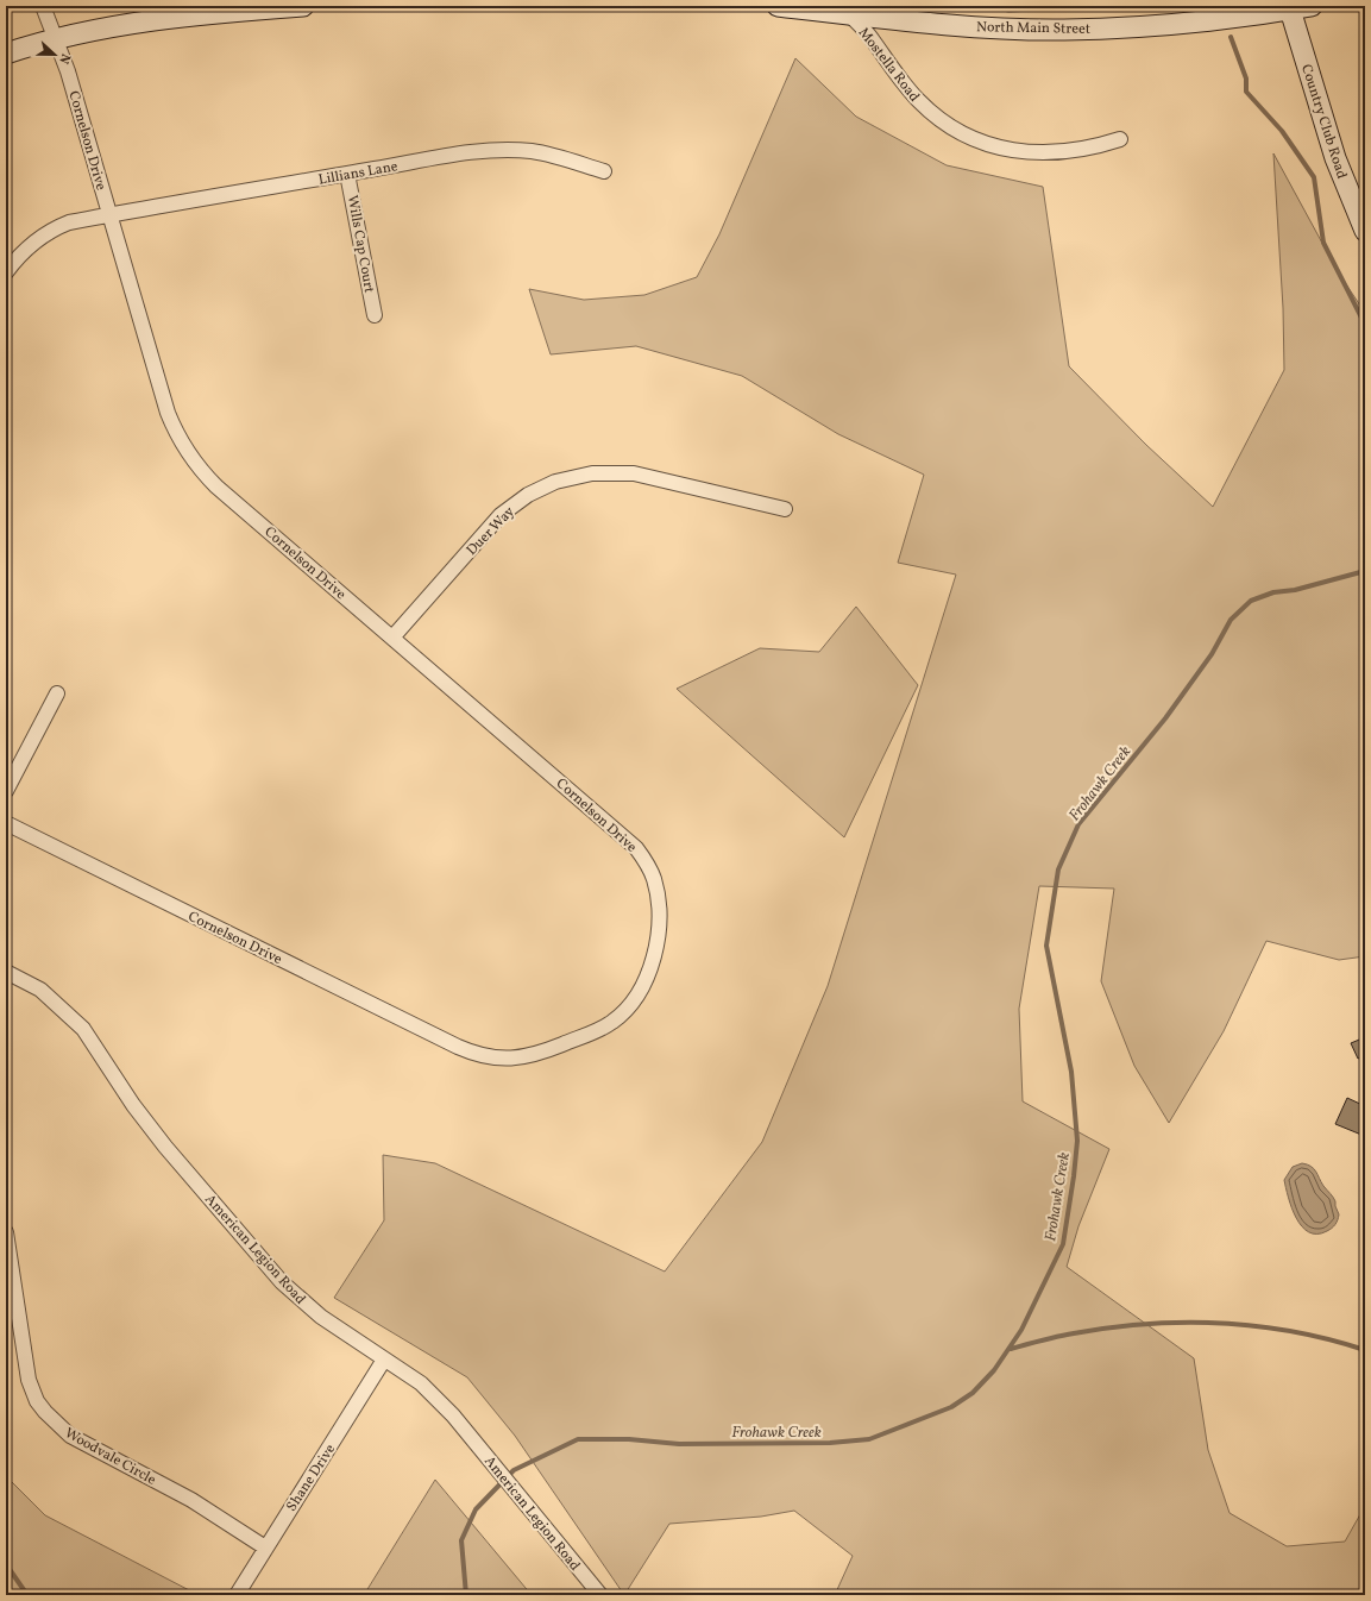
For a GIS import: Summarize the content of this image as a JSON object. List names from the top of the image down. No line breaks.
{"streets":{"main road":["North Main Street","Country Club Road"],"street":["Mostella Road","Cornelson Drive","Lillians Lane","Wills Cap Court","Duer Way","American Legion Road","Woodvale Circle","Shane Drive"]},"crossings":[["North Main Street","Mostella Road"],["North Main Street","Country Club Road"],["Cornelson Drive","Lillians Lane"],["Cornelson Drive","Duer Way"],["Lillians Lane","Wills Cap Court"],["American Legion Road","Shane Drive"],["Woodvale Circle","Shane Drive"]],"water":["Frohawk Creek"],"north":"right"}
